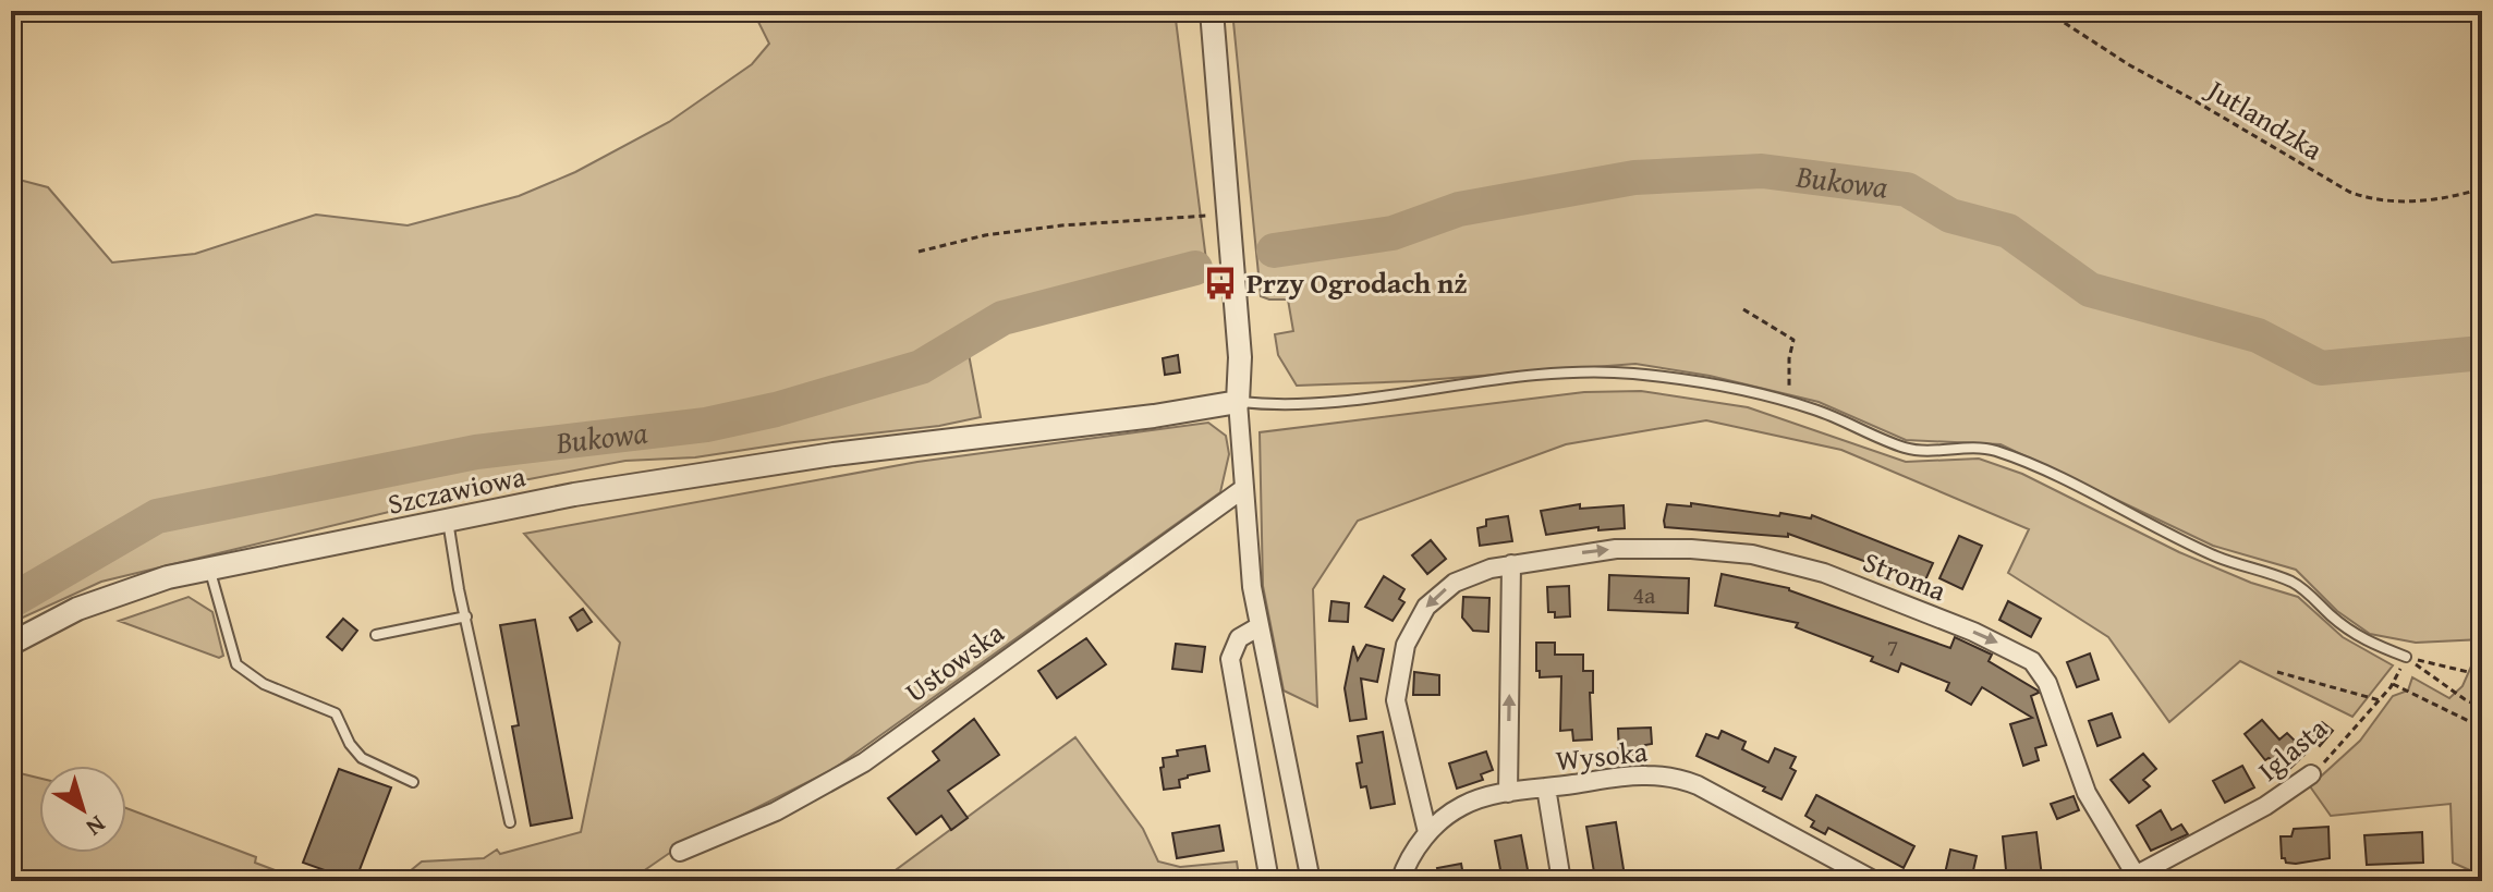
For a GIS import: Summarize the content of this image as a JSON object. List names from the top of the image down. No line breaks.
{"streets":{"street":["Szczawiowa","Stroma","Ustowska","Iglasta","Wysoka"],"path":["Jutlandzka"]},"crossings":[["Stroma","Iglasta"],["Stroma","Wysoka"]],"water":["Bukowa"],"places":{"bus stop":["Przy Ogrodach nż"]},"house_numbers":["4a","7"],"north":"bottom right"}
